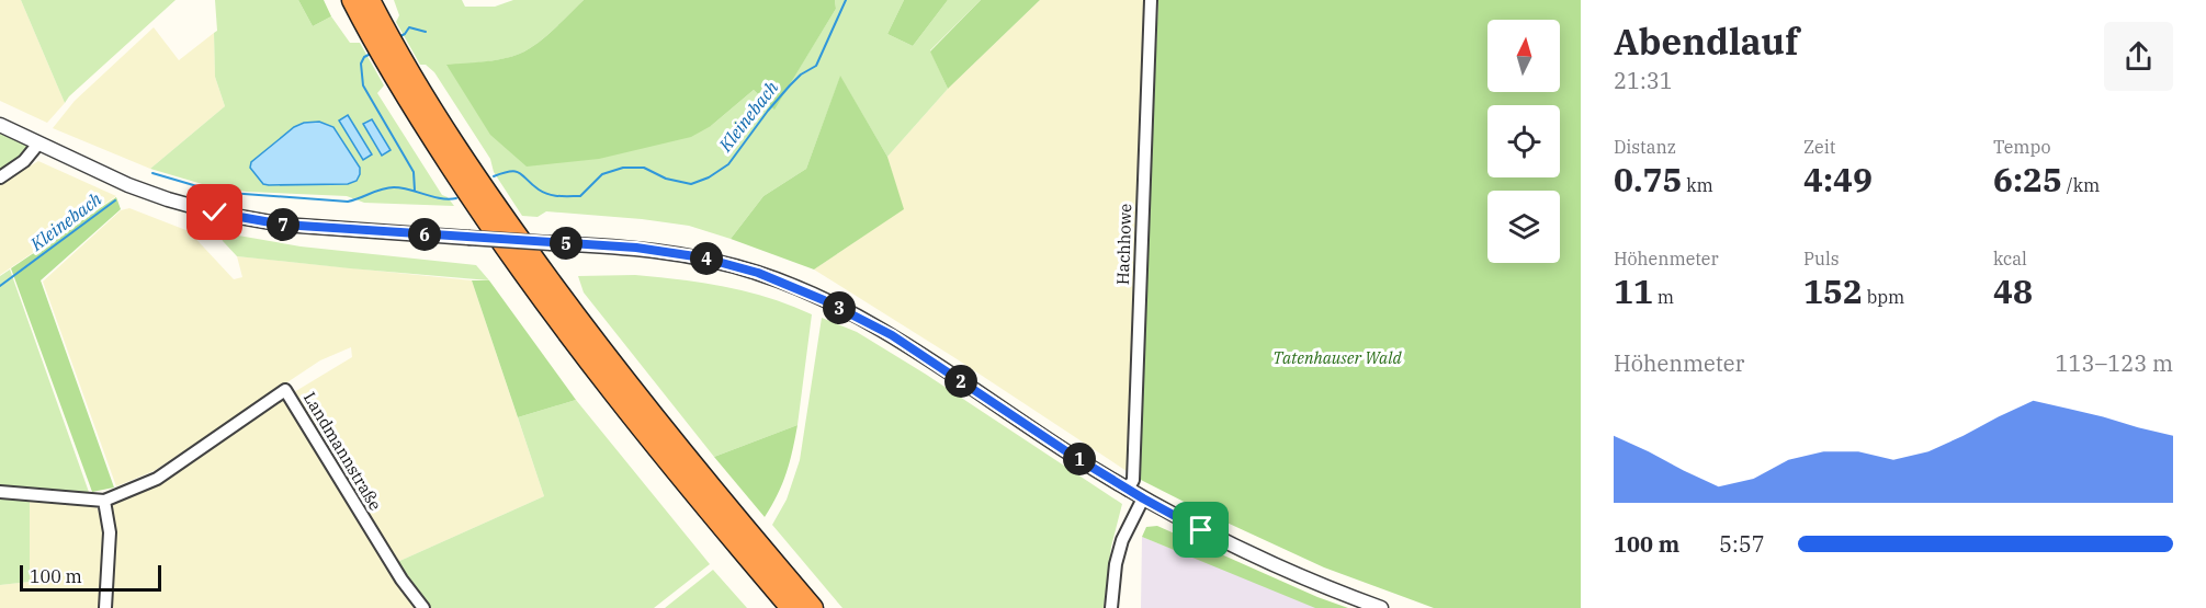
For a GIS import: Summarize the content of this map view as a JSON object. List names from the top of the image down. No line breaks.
{"streets":{"street":["Hachhowe","Landmannstraße"]},"water":["Kleinebach"],"parks":["Tatenhauser Wald"],"scale_bar":"100 m","north":"top","page":{"heading":["Abendlauf","21:31"],"stats":[["Distanz","0.75 km"],["Zeit","4:49"],["Tempo","6:25 /km"],["Höhenmeter","11 m"],["Puls","152 bpm"],["kcal","48"]],"pins":["7","6","5","4","3","2","1"],"chart":["Höhenmeter","113–123 m"],"list":[{"name":"100 m","note":"5:57"}],"scale":"100 m"}}
